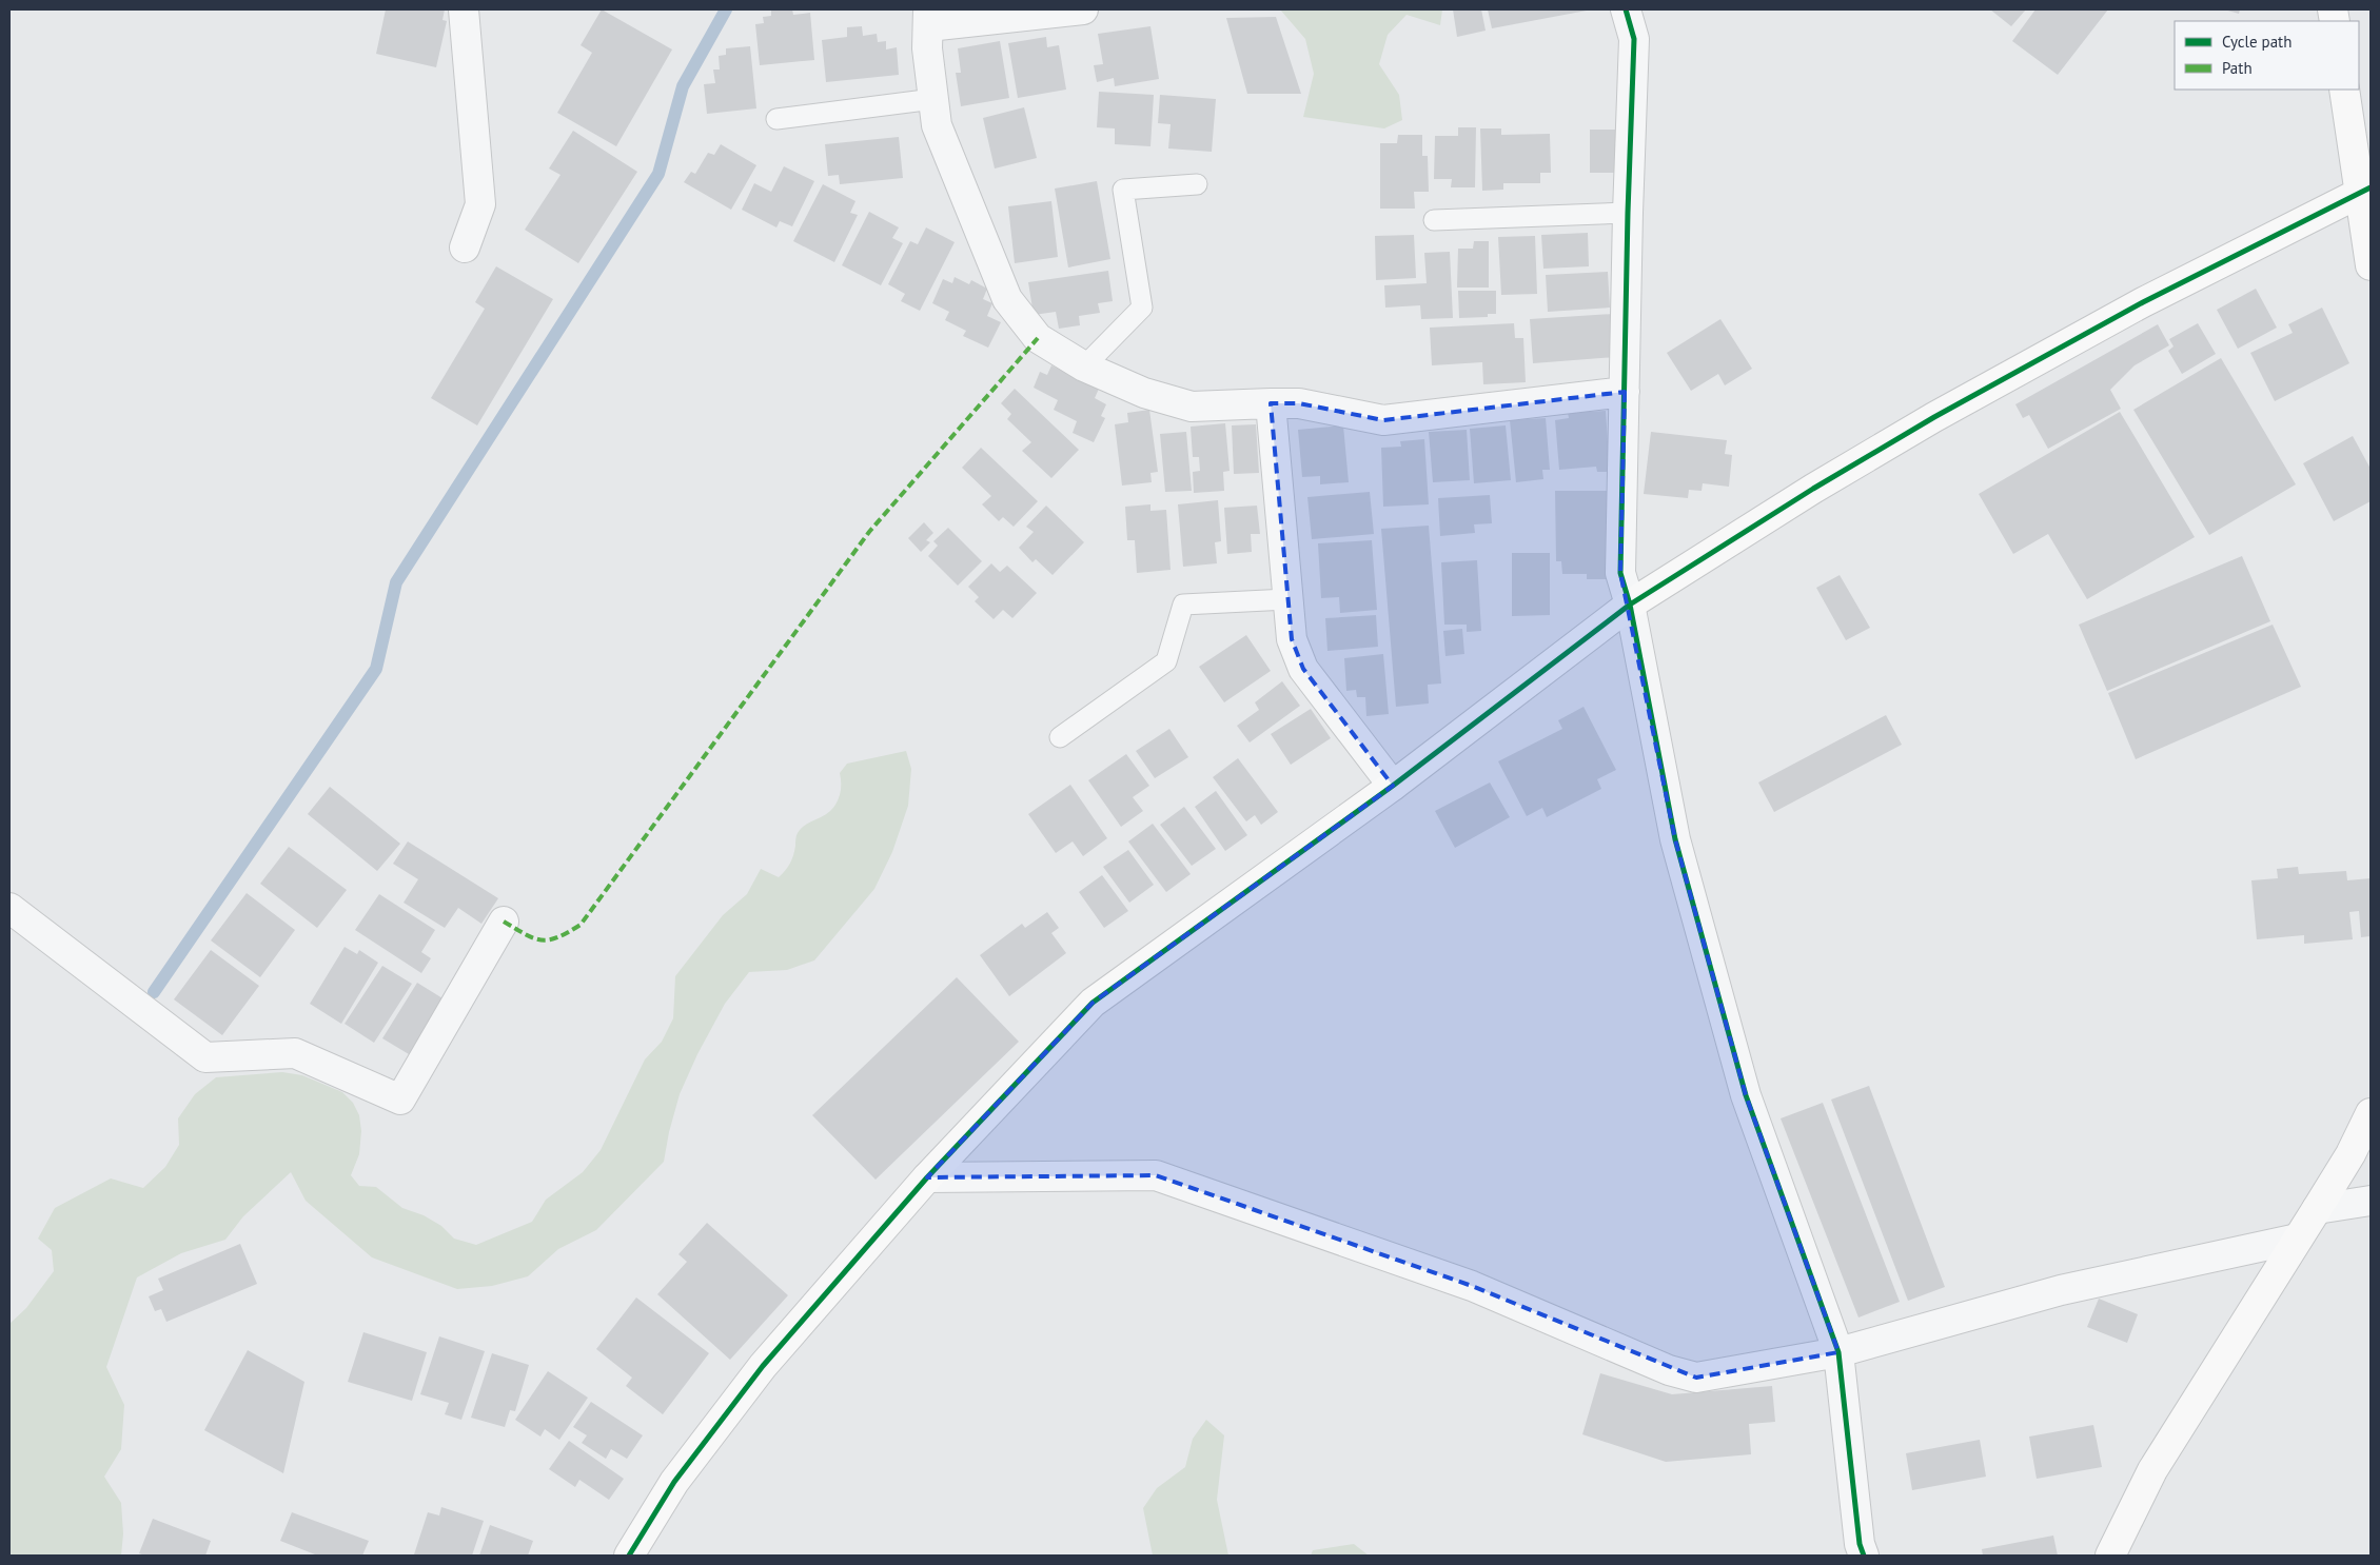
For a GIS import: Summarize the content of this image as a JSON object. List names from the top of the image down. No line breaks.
{"legend":["Cycle path","Path"]}
